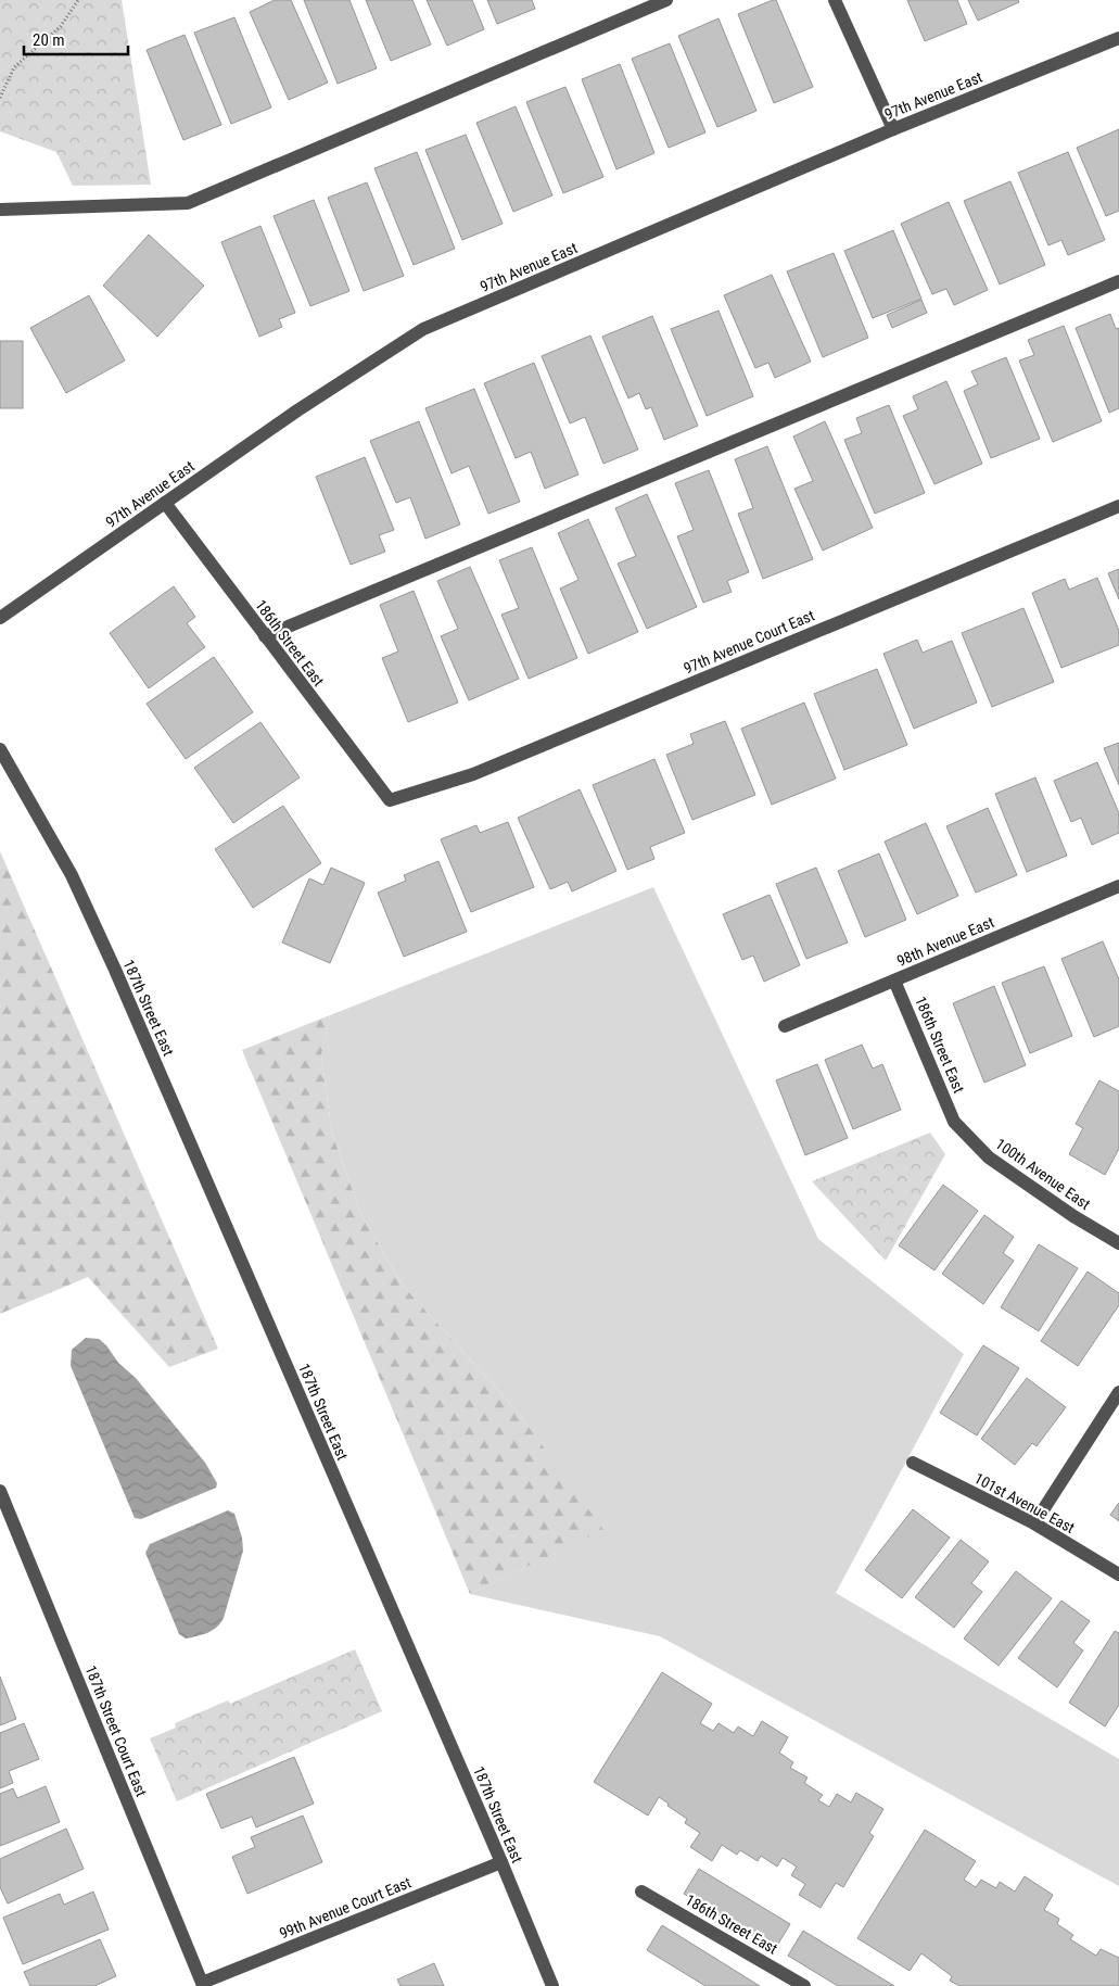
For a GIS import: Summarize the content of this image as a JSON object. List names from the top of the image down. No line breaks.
{"streets":{"street":["97th Avenue East","97th Avenue Court East","186th Street East","98th Avenue East","187th Street East","100th Avenue East","101st Avenue East","187th Street Court East","99th Avenue Court East"]},"crossings":[["97th Avenue East","186th Street East"],["97th Avenue Court East","186th Street East"],["186th Street East","98th Avenue East"],["186th Street East","100th Avenue East"],["187th Street East","99th Avenue Court East"],["187th Street Court East","99th Avenue Court East"]],"scale_bar":"20 m"}
